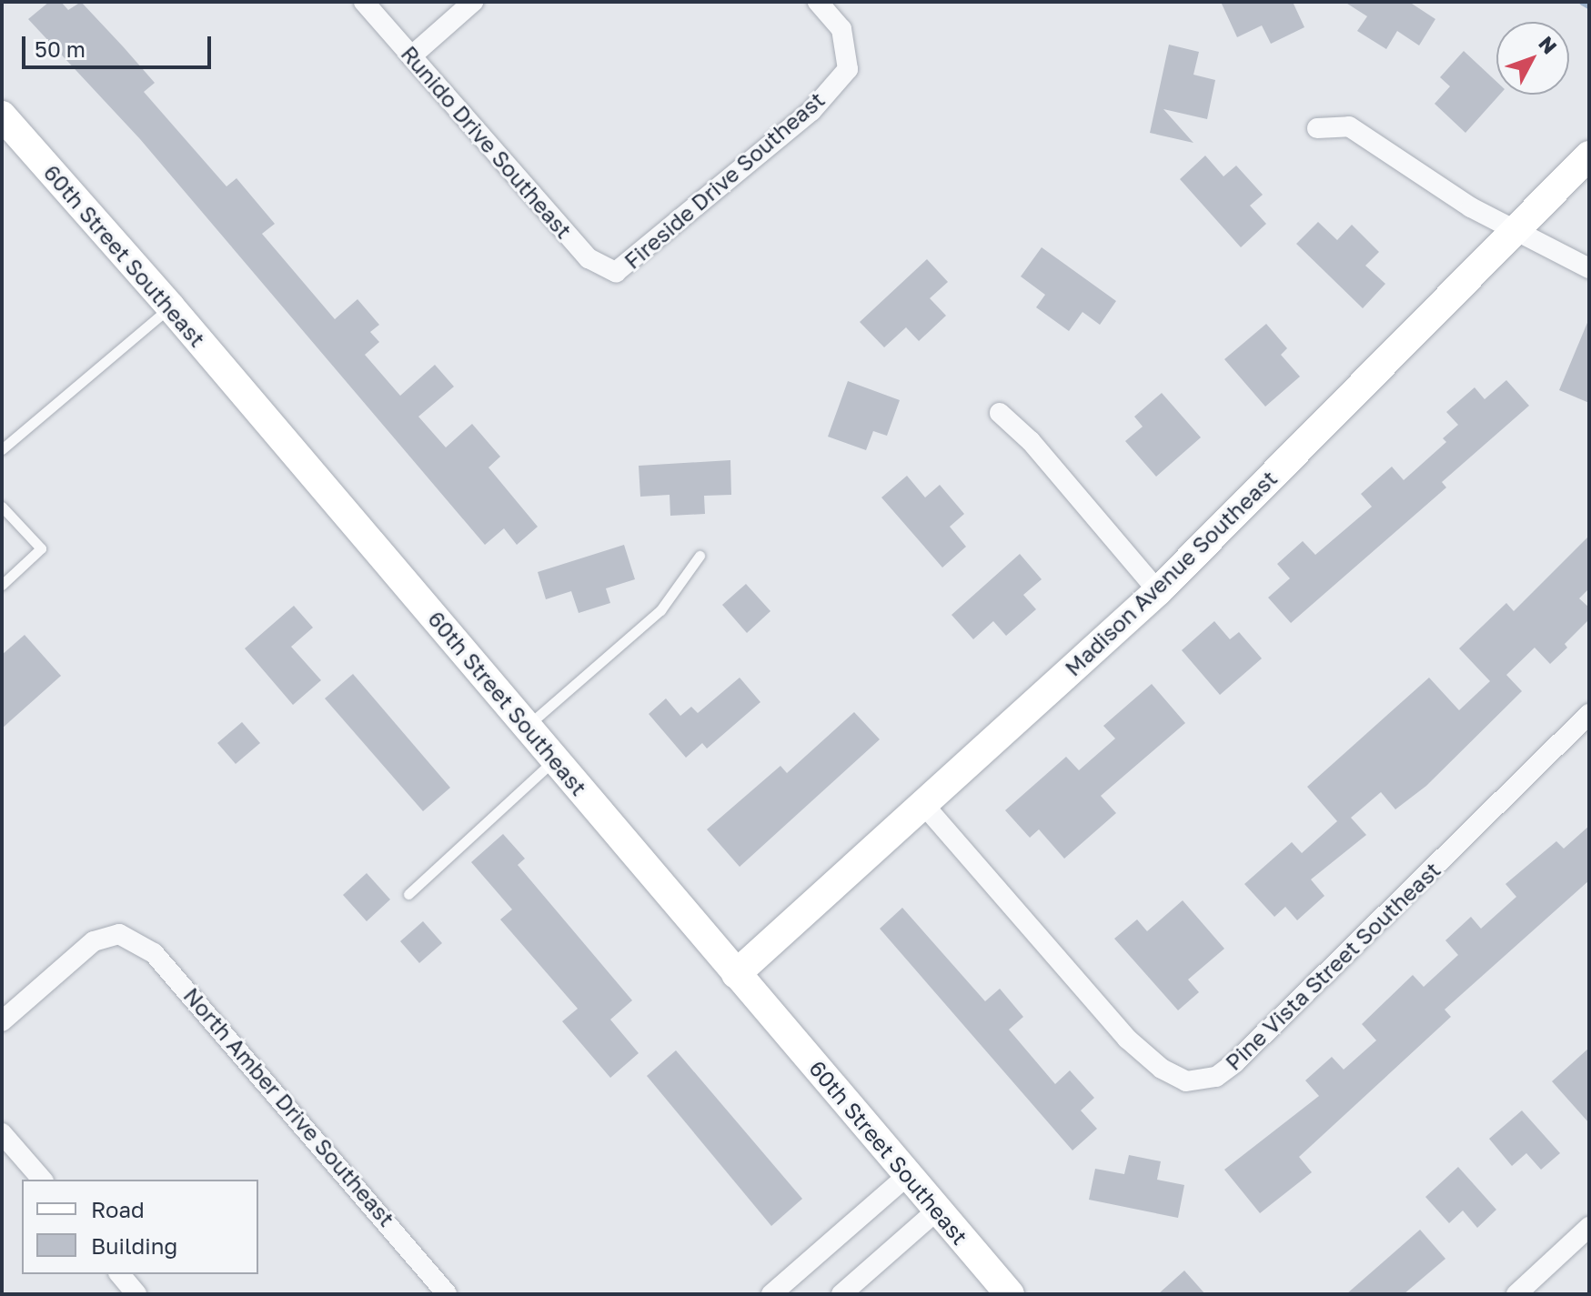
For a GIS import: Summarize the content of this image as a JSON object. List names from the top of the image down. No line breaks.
{"streets":{"main road":["60th Street Southeast","Madison Avenue Southeast"],"street":["Runido Drive Southeast","Fireside Drive Southeast","Pine Vista Street Southeast","North Amber Drive Southeast"]},"crossings":[["Runido Drive Southeast","Fireside Drive Southeast"],["60th Street Southeast","Madison Avenue Southeast"],["Madison Avenue Southeast","Pine Vista Street Southeast"]],"legend":["Road","Building"],"scale_bar":"50 m","north":"top right"}
